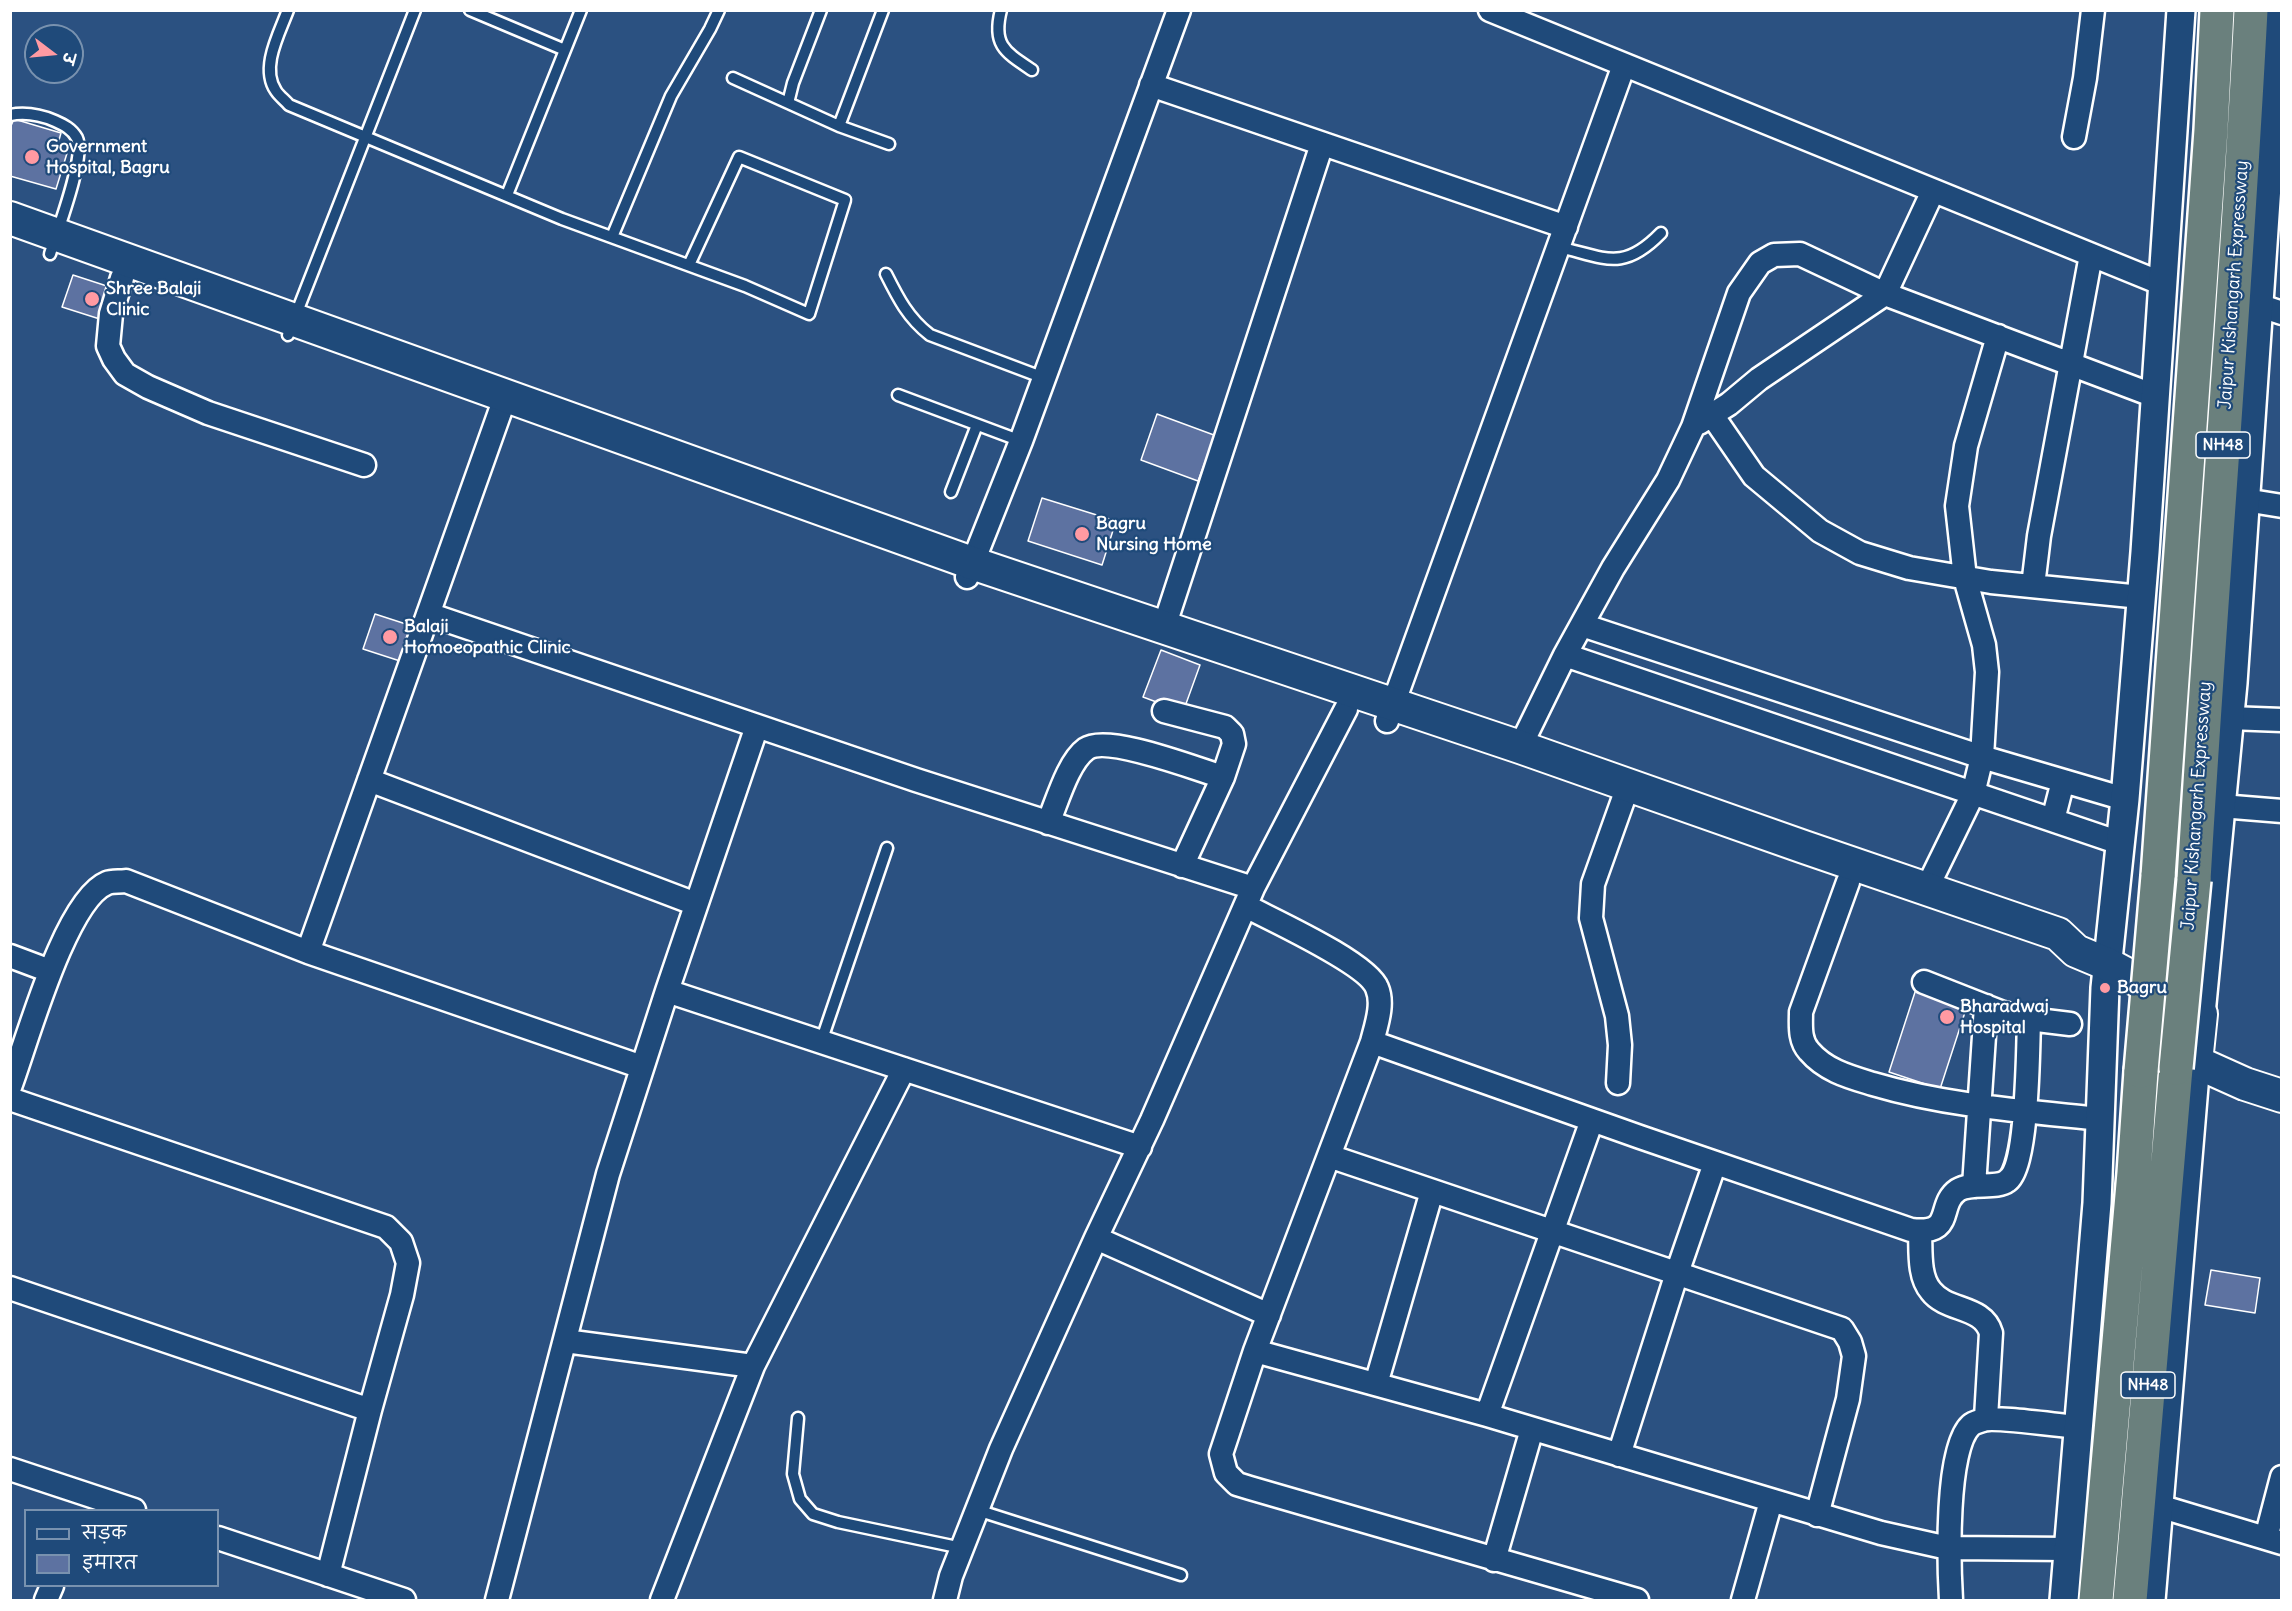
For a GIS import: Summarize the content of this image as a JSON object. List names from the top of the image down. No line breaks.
{"streets":{"highway":["Jaipur Kishangarh Expressway","NH48"]},"places":["Government Hospital, Bagru","Shree Balaji Clinic","Bagru Nursing Home","Balaji Homoeopathic Clinic","Bagru","Bharadwaj Hospital"],"legend":["सड़क","इमारत"],"north":"right"}
